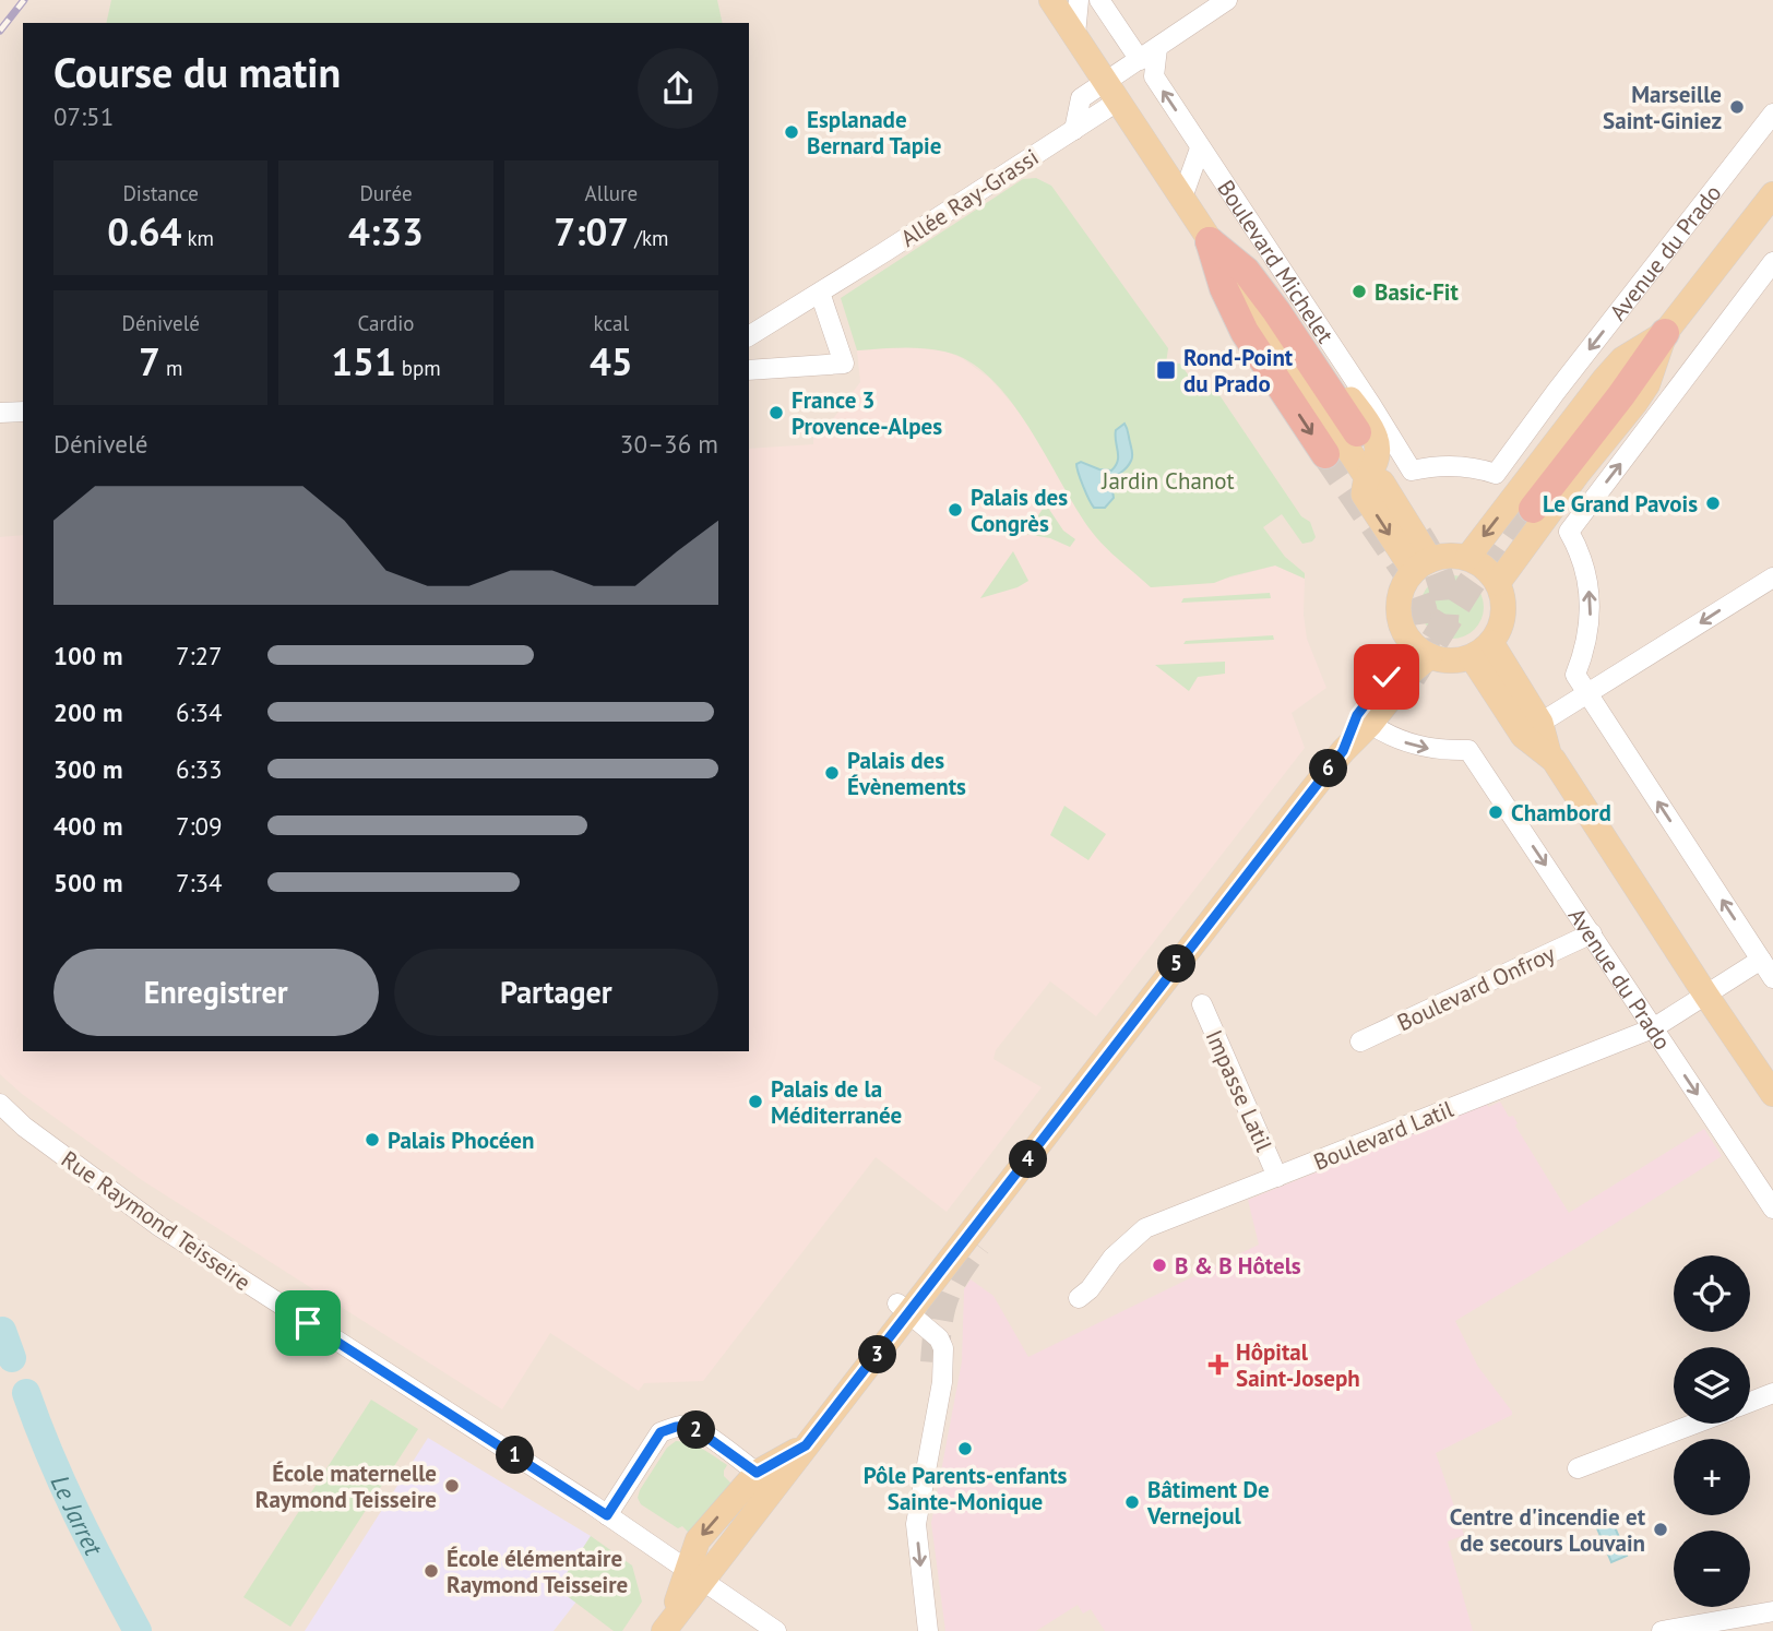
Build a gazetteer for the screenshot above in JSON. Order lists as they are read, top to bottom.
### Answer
{
  "streets": {
    "main road": ["Avenue du Prado", "Boulevard Michelet"],
    "street": [
      "Allée Ray-Grassi",
      "Boulevard Onfroy",
      "Impasse Latil",
      "Boulevard Latil",
      "Rue Raymond Teisseire"
    ]
  },
  "crossings": [
    ["Allée Ray-Grassi", "Boulevard Michelet"],
    ["Avenue du Prado", "Boulevard Michelet"],
    ["Avenue du Prado", "Boulevard Onfroy"],
    ["Avenue du Prado", "Boulevard Latil"],
    ["Impasse Latil", "Boulevard Latil"]
  ],
  "water": ["Le Jarret"],
  "parks": ["Jardin Chanot"],
  "places": {
    "other": [
      "Marseille Saint-Giniez",
      "Esplanade Bernard Tapie",
      "Basic-Fit",
      "France 3 Provence-Alpes",
      "Le Grand Pavois",
      "Palais des Congrès",
      "Palais des Évènements",
      "Chambord",
      "Palais de la Méditerranée",
      "Palais Phocéen",
      "B & B Hôtels",
      "Pôle Parents-enfants Sainte-Monique",
      "École maternelle Raymond Teisseire",
      "Bâtiment De Vernejoul",
      "Centre d'incendie et de secours Louvain",
      "École élémentaire Raymond Teisseire"
    ],
    "transit": ["Rond-Point du Prado"],
    "health": ["Hôpital Saint-Joseph"]
  },
  "page": {
    "heading": ["Course du matin", "07:51"],
    "stats": [
      ["Distance", "0.64 km"],
      ["Durée", "4:33"],
      ["Allure", "7:07 /km"],
      ["Dénivelé", "7 m"],
      ["Cardio", "151 bpm"],
      ["kcal", "45"]
    ],
    "chart": ["Dénivelé", "30–36 m"],
    "list": [
      {
        "name": "100 m",
        "note": "7:27"
      },
      {
        "name": "200 m",
        "note": "6:34"
      },
      {
        "name": "300 m",
        "note": "6:33"
      },
      {
        "name": "400 m",
        "note": "7:09"
      },
      {
        "name": "500 m",
        "note": "7:34"
      }
    ],
    "pins": [
      "6",
      "5",
      "4",
      "3",
      "2",
      "1"
    ],
    "buttons": ["Enregistrer", "Partager"],
    "map_buttons": ["+", "−"]
  }
}
